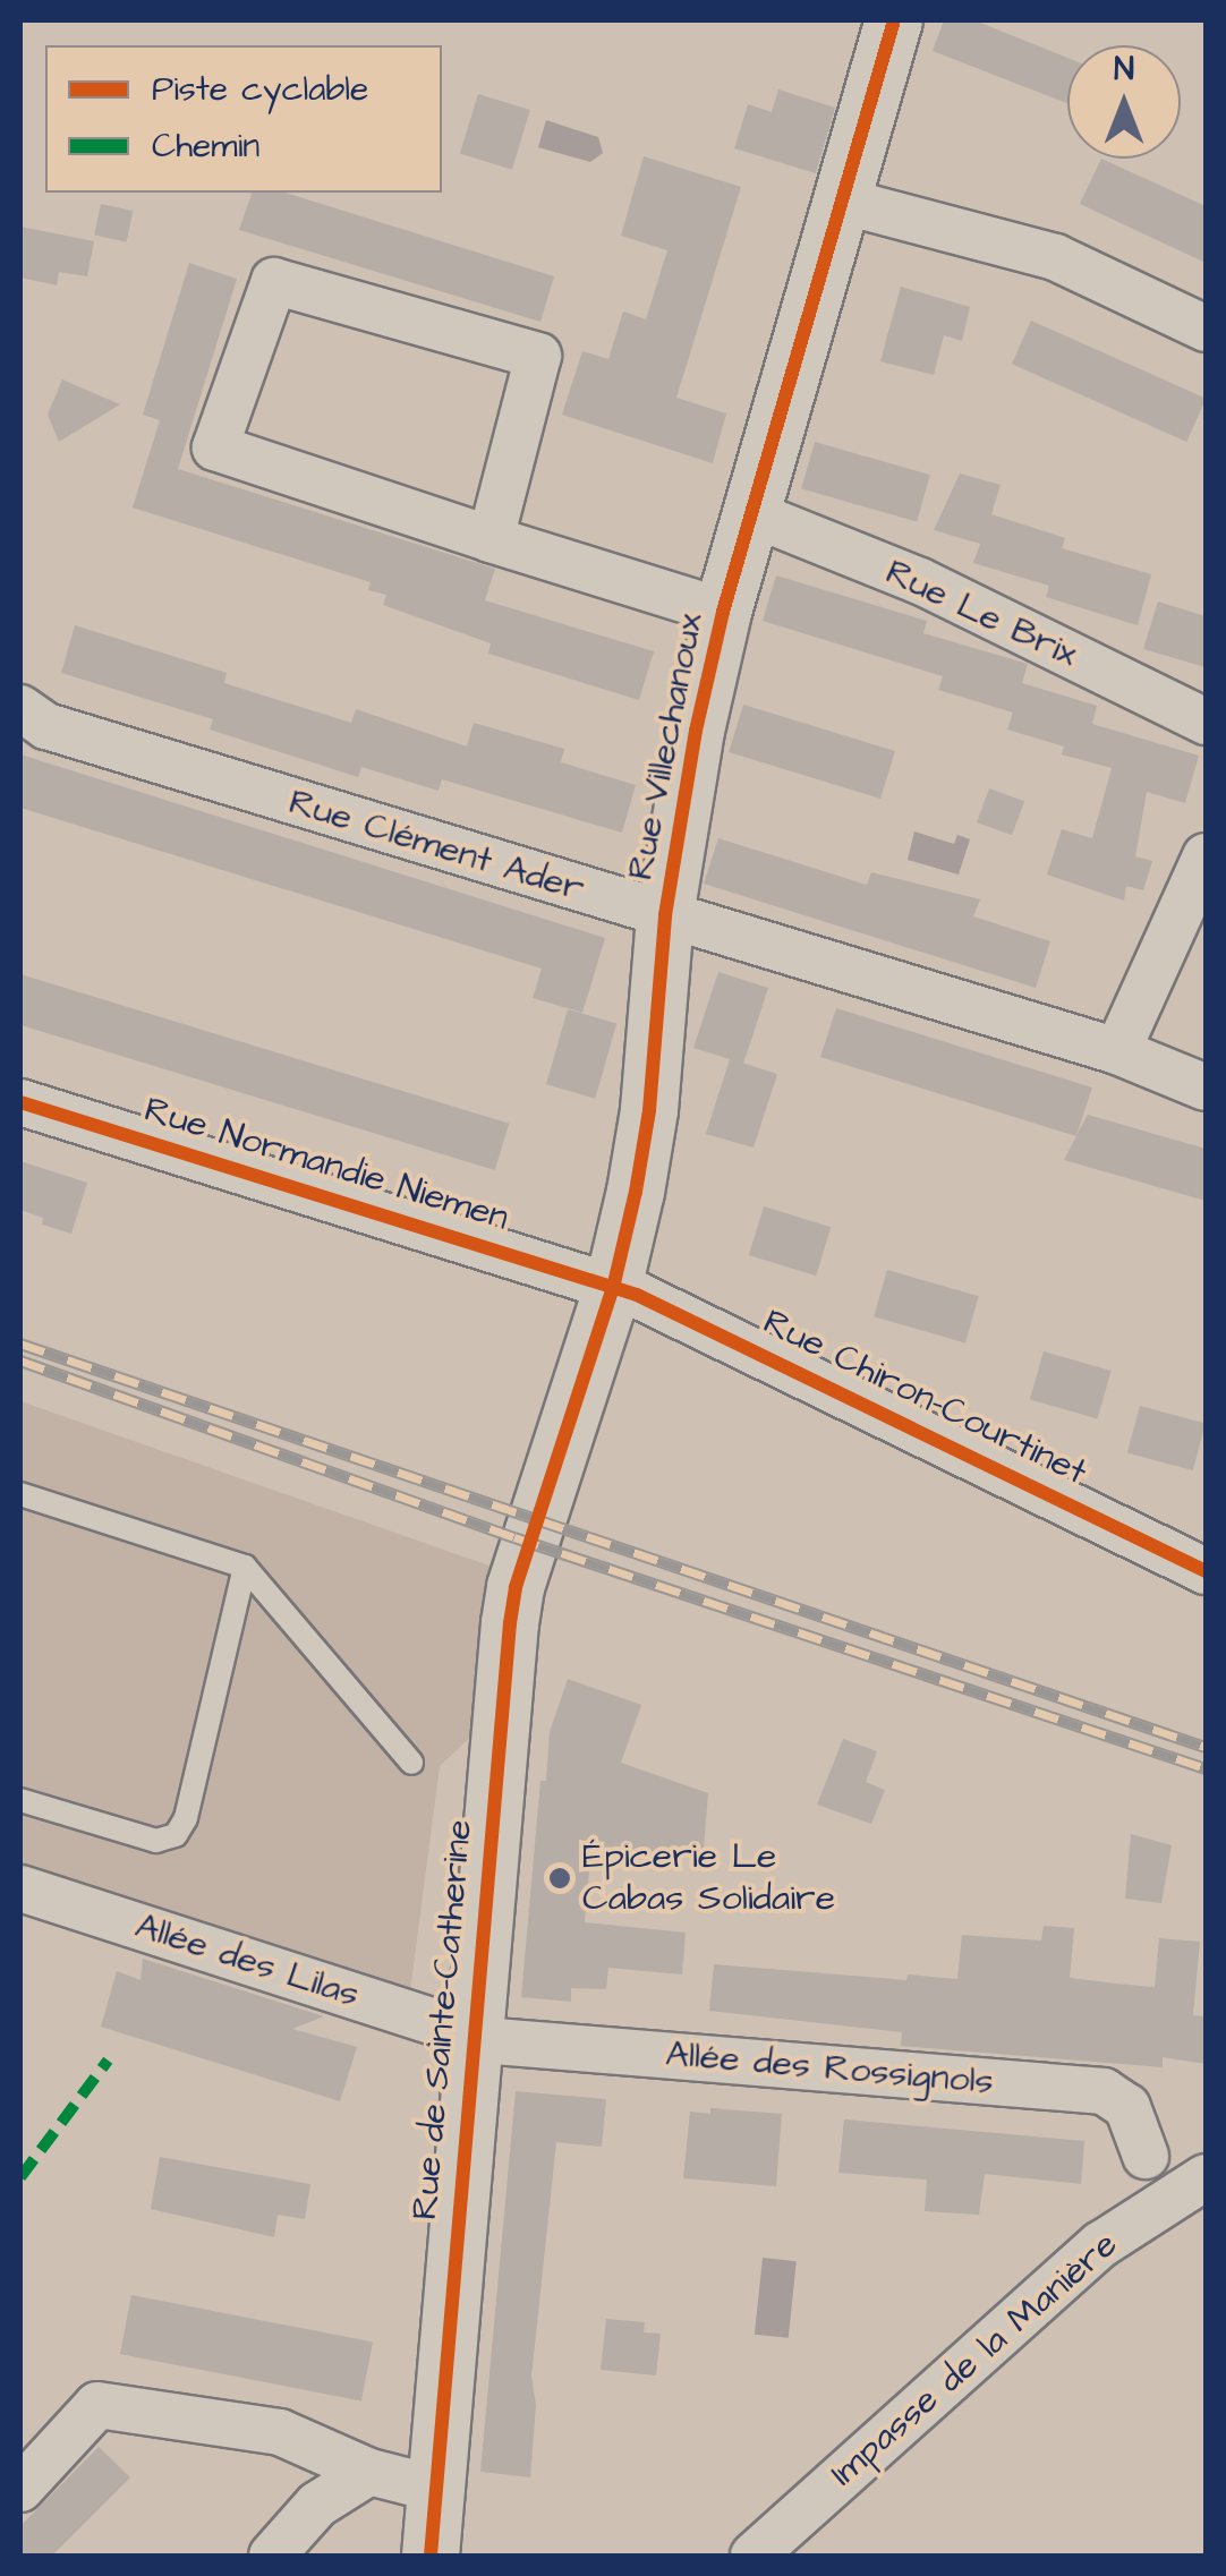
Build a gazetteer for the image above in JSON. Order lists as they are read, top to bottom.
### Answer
{
  "streets": {
    "street": [
      "Rue Le Brix",
      "Rue Villechanoux",
      "Rue Clément Ader",
      "Rue Normandie Niemen",
      "Rue Chiron-Courtinet",
      "Allée des Lilas",
      "Rue de Sainte-Catherine",
      "Allée des Rossignols",
      "Impasse de la Manière"
    ]
  },
  "crossings": [
    ["Rue Le Brix", "Rue Villechanoux"],
    ["Rue Villechanoux", "Rue Clément Ader"],
    ["Rue Villechanoux", "Rue Normandie Niemen"],
    ["Rue Villechanoux", "Rue Chiron-Courtinet"],
    ["Rue Villechanoux", "Rue de Sainte-Catherine"],
    ["Rue Normandie Niemen", "Rue Chiron-Courtinet"],
    ["Allée des Lilas", "Rue de Sainte-Catherine"],
    ["Allée des Lilas", "Allée des Rossignols"],
    ["Rue de Sainte-Catherine", "Allée des Rossignols"]
  ],
  "places": ["Épicerie Le Cabas Solidaire"],
  "legend": ["Piste cyclable", "Chemin"],
  "north": "top"
}
